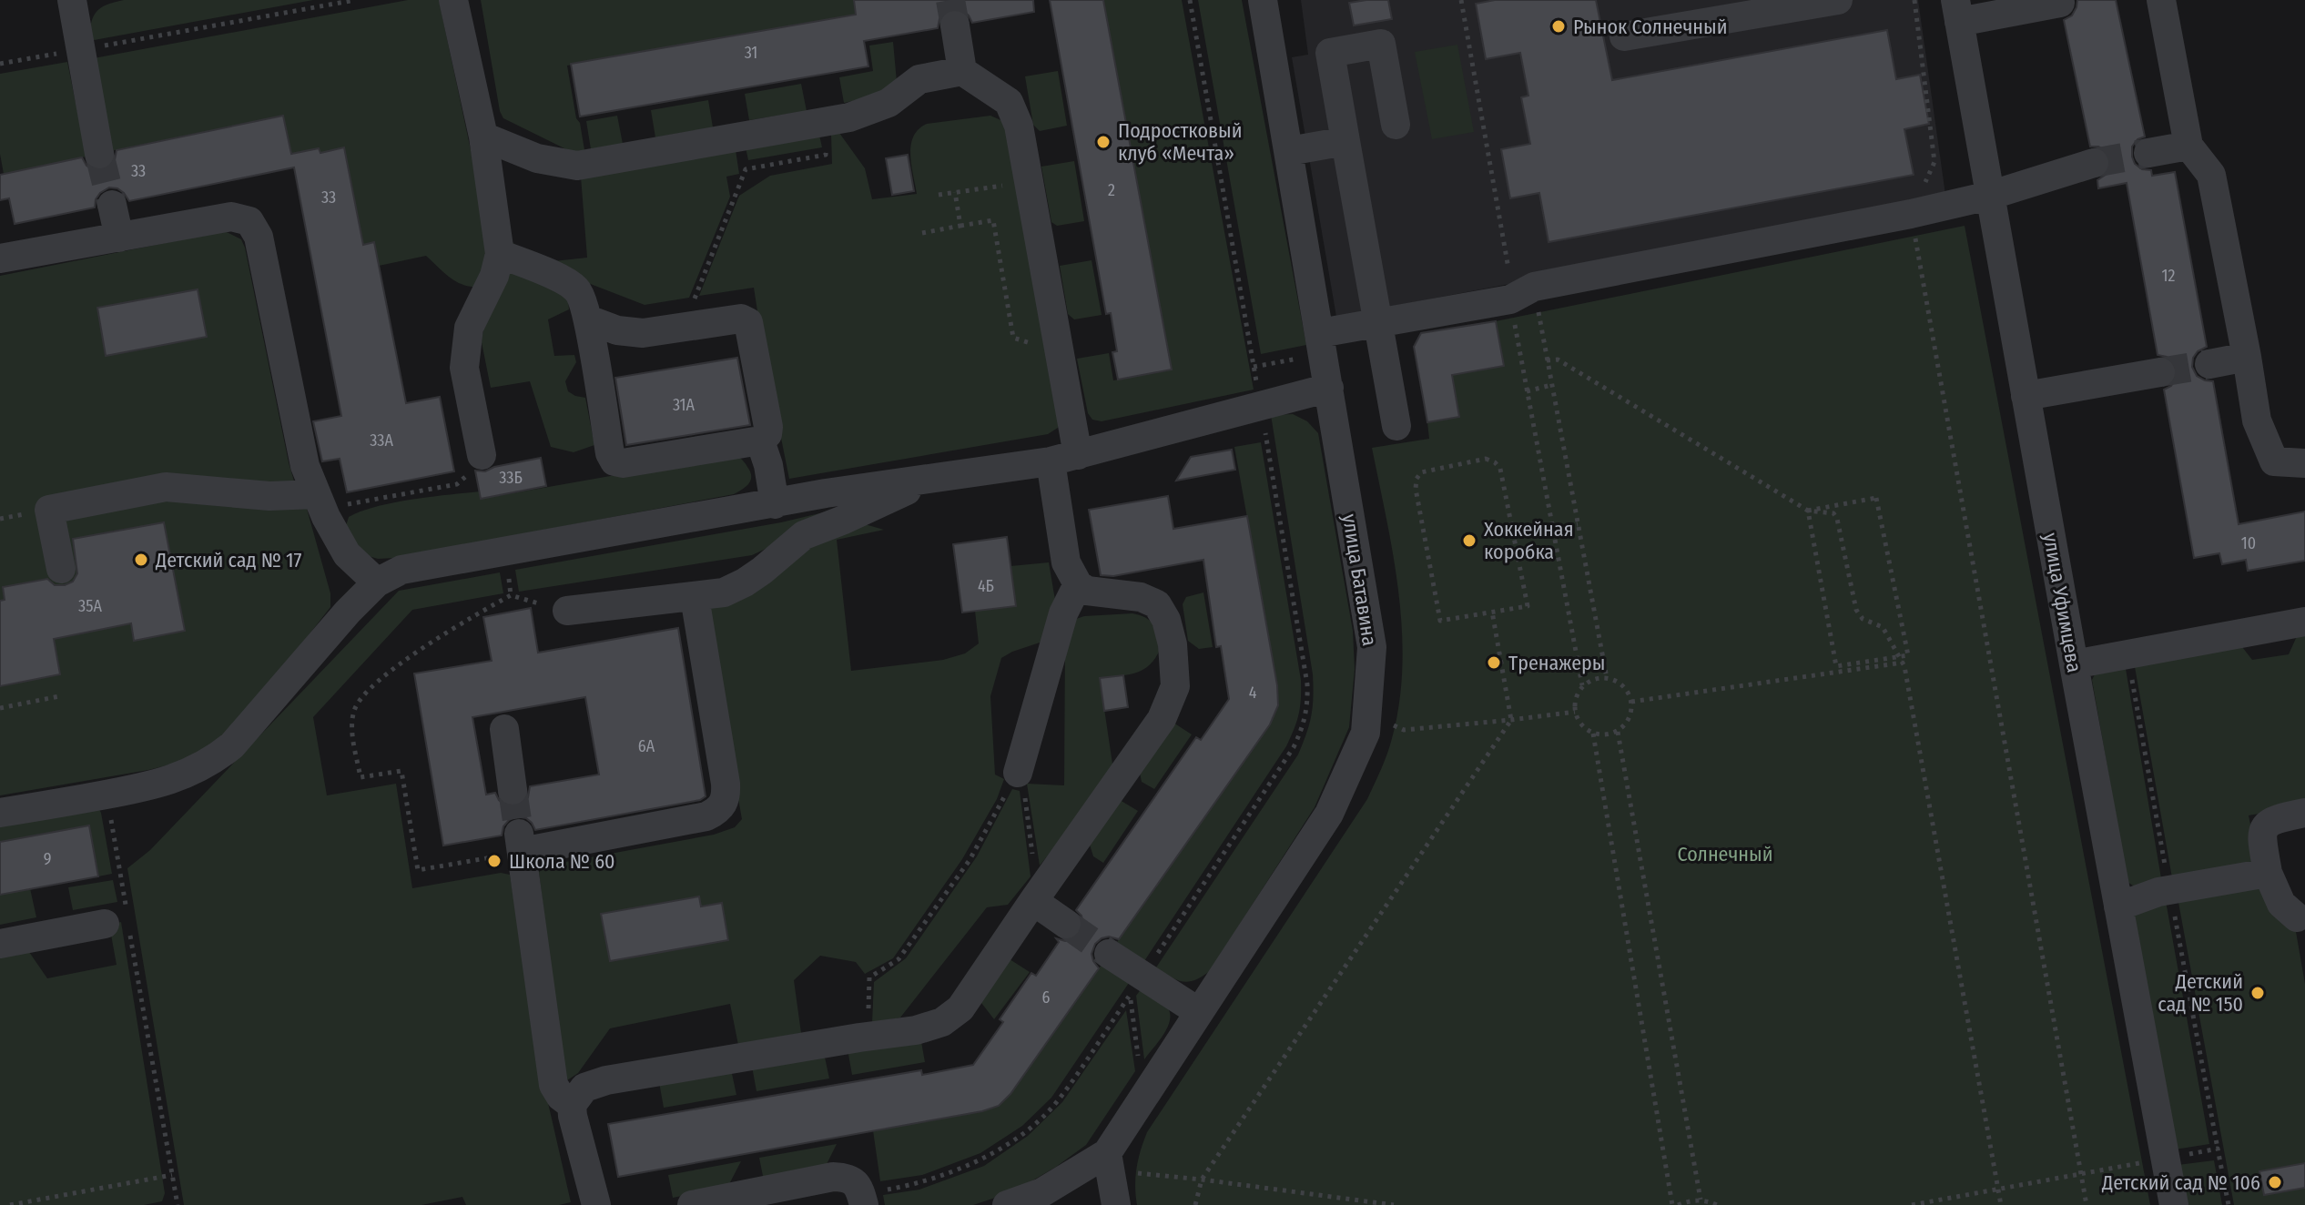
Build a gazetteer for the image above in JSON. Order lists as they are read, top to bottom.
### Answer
{
  "streets": {
    "street": ["улица Батавина", "улица Уфимцева"]
  },
  "parks": ["Солнечный"],
  "places": [
    "Рынок Солнечный",
    "Подростковый клуб «Мечта»",
    "Хоккейная коробка",
    "Детский сад № 17",
    "Тренажеры",
    "Школа № 60",
    "Детский сад № 150",
    "Детский сад № 106"
  ],
  "house_numbers": [
    "31",
    "33",
    "2",
    "33",
    "12",
    "31А",
    "33А",
    "33Б",
    "10",
    "4Б",
    "35А",
    "4",
    "6А",
    "9",
    "6"
  ]
}
